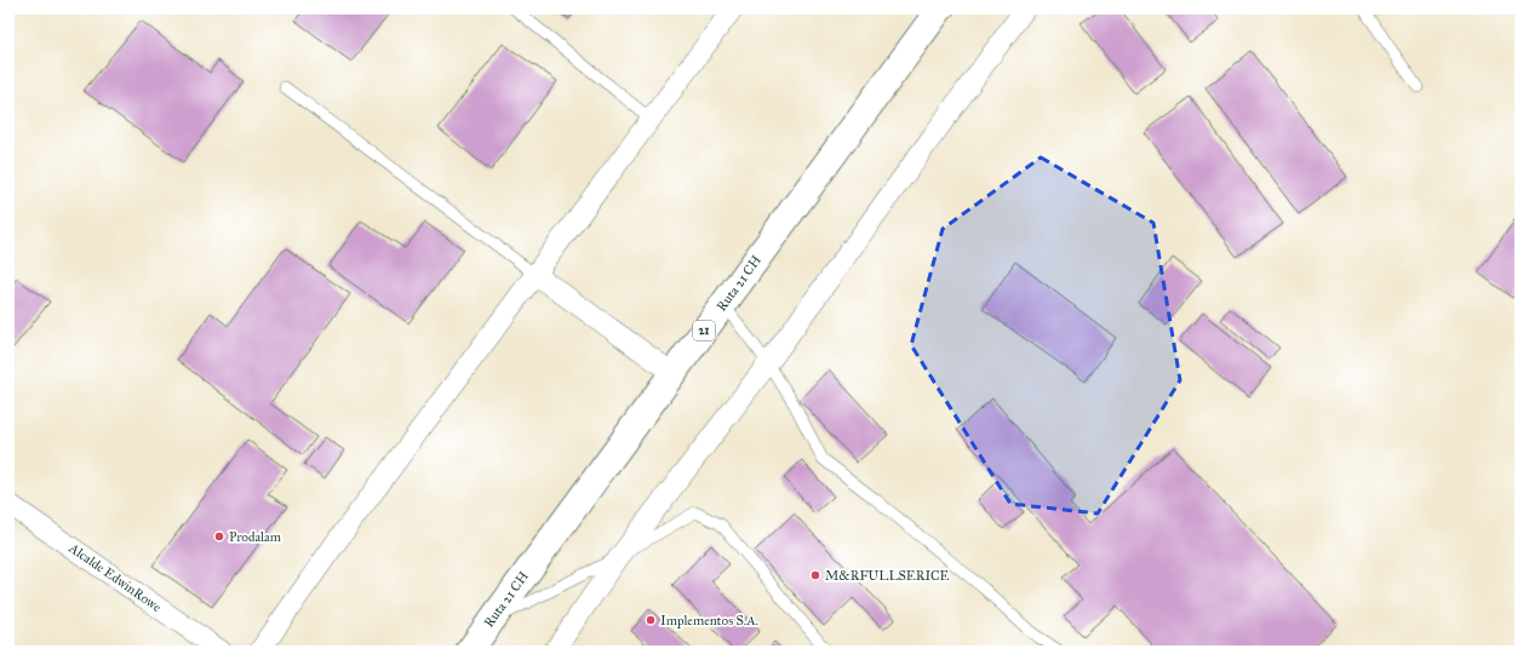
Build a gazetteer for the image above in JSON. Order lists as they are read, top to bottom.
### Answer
{
  "streets": {
    "highway": ["Ruta 21 CH", "21"],
    "street": ["Alcalde EdwinRowe"]
  },
  "places": ["Prodalam", "M&RFULLSERICE", "Implementos S.A."]
}
